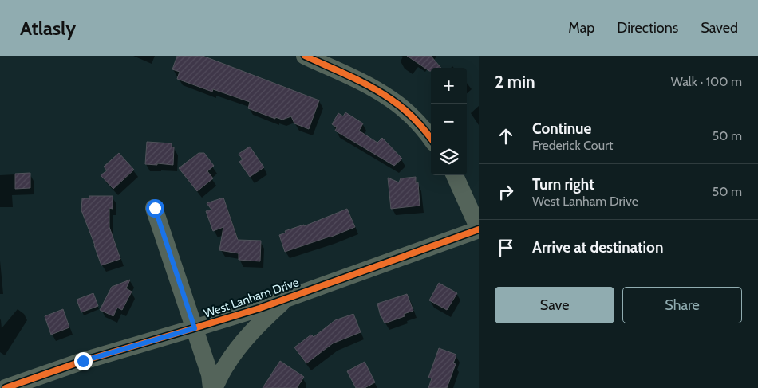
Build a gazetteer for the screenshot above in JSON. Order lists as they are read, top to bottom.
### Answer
{
  "streets": {
    "street": ["West Lanham Drive"]
  },
  "page": {
    "header": "Atlasly",
    "nav": ["Map", "Directions", "Saved"],
    "heading": ["2 min", "Walk · 100 m"],
    "map_buttons": ["+", "−"],
    "list": [
      ["Continue", "Frederick Court", "50 m"],
      ["Turn right", "West Lanham Drive", "50 m"],
      "Arrive at destination"
    ],
    "buttons": ["Save", "Share"]
  }
}
